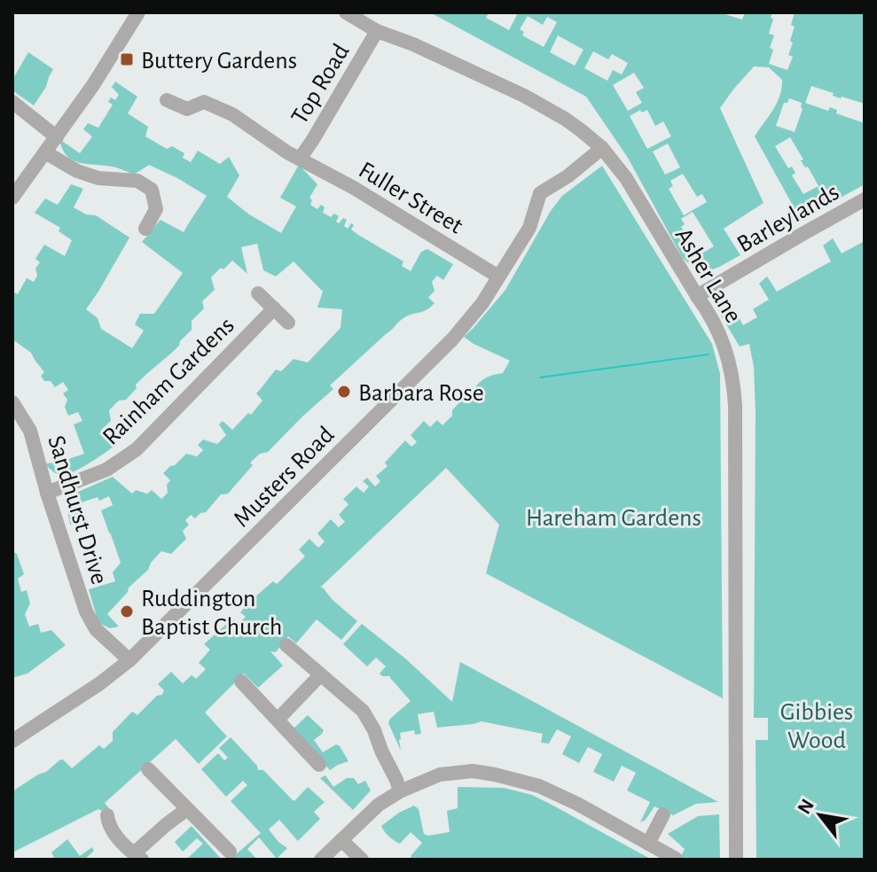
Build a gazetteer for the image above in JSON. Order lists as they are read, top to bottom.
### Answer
{
  "streets": {
    "street": [
      "Top Road",
      "Fuller Street",
      "Barleylands",
      "Asher Lane",
      "Rainham Gardens",
      "Musters Road",
      "Sandhurst Drive"
    ]
  },
  "crossings": [
    ["Top Road", "Fuller Street"],
    ["Top Road", "Asher Lane"],
    ["Fuller Street", "Musters Road"],
    ["Barleylands", "Asher Lane"],
    ["Asher Lane", "Musters Road"],
    ["Rainham Gardens", "Sandhurst Drive"],
    ["Musters Road", "Sandhurst Drive"]
  ],
  "parks": ["Hareham Gardens", "Gibbies Wood"],
  "places": {
    "transit": ["Buttery Gardens"],
    "other": ["Barbara Rose", "Ruddington Baptist Church"]
  },
  "north": "top left"
}
